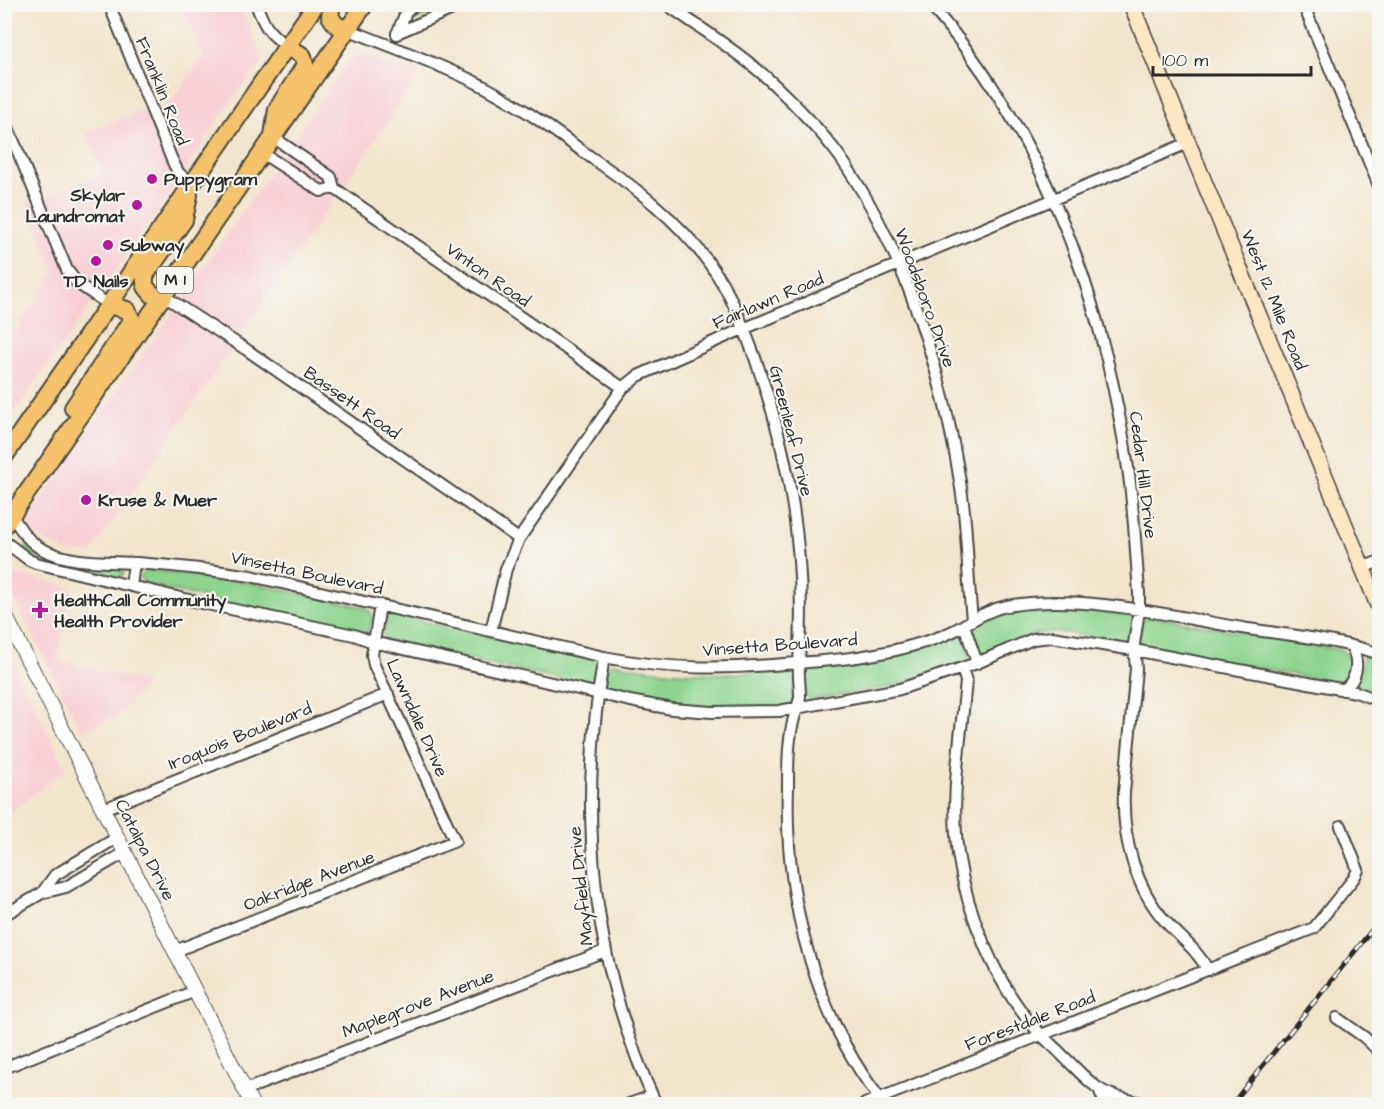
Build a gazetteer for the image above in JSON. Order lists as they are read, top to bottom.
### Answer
{
  "streets": {
    "main road": ["M 1", "West 12 Mile Road"],
    "street": [
      "Franklin Road",
      "Vinton Road",
      "Woodsboro Drive",
      "Fairlawn Road",
      "Bassett Road",
      "Greenleaf Drive",
      "Cedar Hill Drive",
      "Vinsetta Boulevard",
      "Lawndale Drive",
      "Iroquois Boulevard",
      "Catalpa Drive",
      "Oakridge Avenue",
      "Mayfield Drive",
      "Maplegrove Avenue",
      "Forestdale Road"
    ]
  },
  "crossings": [
    ["Franklin Road", "M 1"],
    ["Vinton Road", "M 1"],
    ["Vinton Road", "Fairlawn Road"],
    ["M 1", "Bassett Road"],
    ["M 1", "Greenleaf Drive"],
    ["M 1", "Vinsetta Boulevard"],
    ["Woodsboro Drive", "Fairlawn Road"],
    ["Woodsboro Drive", "Vinsetta Boulevard"],
    ["West 12 Mile Road", "Fairlawn Road"],
    ["Fairlawn Road", "Bassett Road"],
    ["Fairlawn Road", "Greenleaf Drive"],
    ["Fairlawn Road", "Cedar Hill Drive"],
    ["Fairlawn Road", "Vinsetta Boulevard"],
    ["Greenleaf Drive", "Vinsetta Boulevard"],
    ["Greenleaf Drive", "Forestdale Road"],
    ["Cedar Hill Drive", "Vinsetta Boulevard"],
    ["Cedar Hill Drive", "Forestdale Road"],
    ["Vinsetta Boulevard", "Lawndale Drive"],
    ["Vinsetta Boulevard", "Mayfield Drive"],
    ["Lawndale Drive", "Iroquois Boulevard"],
    ["Lawndale Drive", "Oakridge Avenue"],
    ["Iroquois Boulevard", "Catalpa Drive"],
    ["Catalpa Drive", "Oakridge Avenue"],
    ["Catalpa Drive", "Maplegrove Avenue"],
    ["Mayfield Drive", "Maplegrove Avenue"]
  ],
  "places": {
    "other": [
      "Puppygram",
      "Skylar Laundromat",
      "Subway",
      "TD Nails",
      "Kruse & Muer"
    ],
    "health": ["HealthCall Community Health Provider"]
  },
  "scale_bar": "100 m"
}
